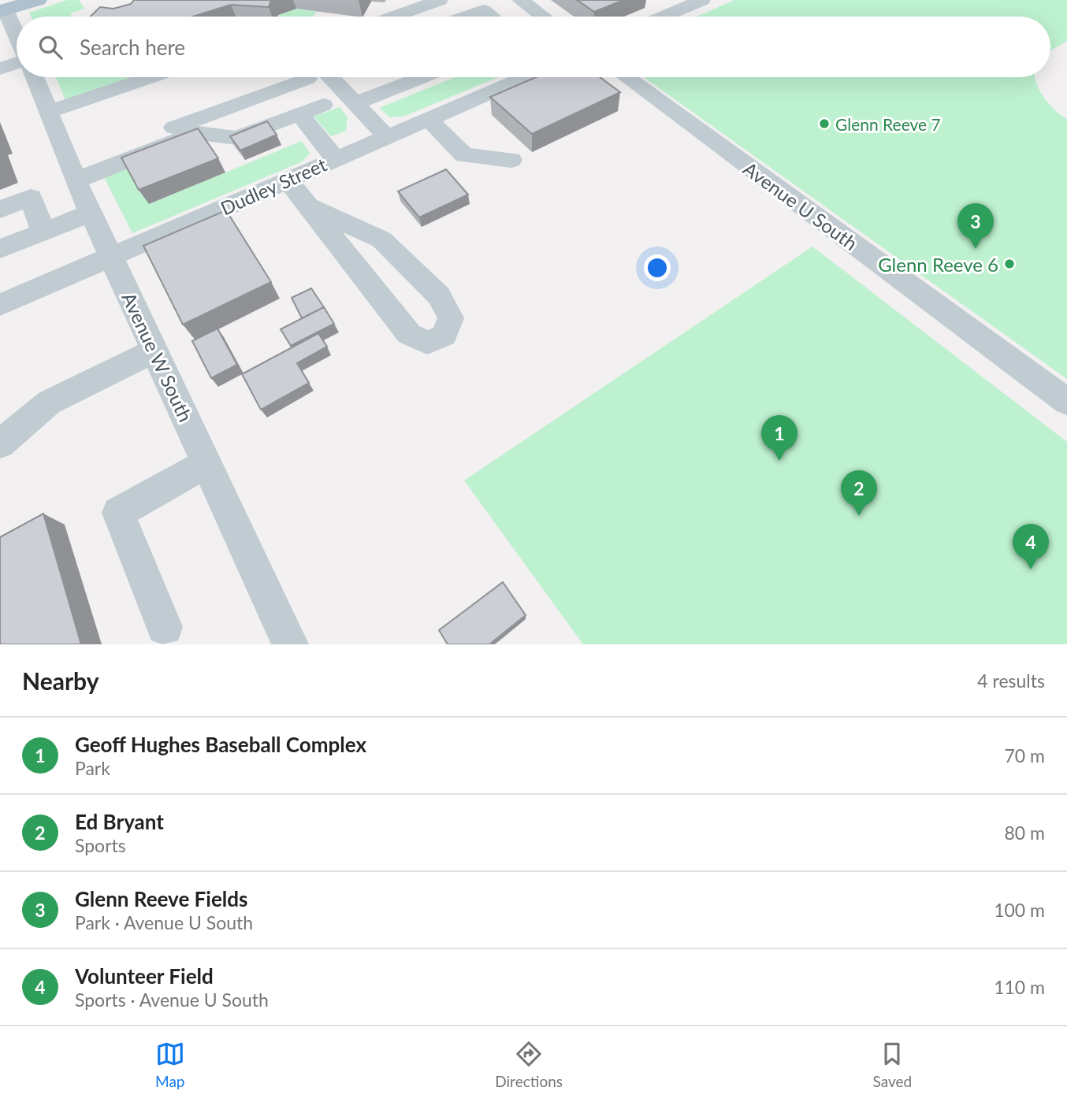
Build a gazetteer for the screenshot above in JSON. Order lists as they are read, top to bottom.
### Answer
{
  "streets": {
    "street": ["Dudley Street", "Avenue U South", "Avenue W South"]
  },
  "crossings": [
    ["Dudley Street", "Avenue W South"]
  ],
  "places": ["Glenn Reeve 7", "Glenn Reeve 6"],
  "page": {
    "search": "Search here",
    "pins": [
      "3",
      "1",
      "2",
      "4"
    ],
    "heading": ["Nearby", "4 results"],
    "list": [
      {
        "mark": "1",
        "name": "Geoff Hughes Baseball Complex",
        "note": "Park",
        "value": "70 m"
      },
      {
        "mark": "2",
        "name": "Ed Bryant",
        "note": "Sports",
        "value": "80 m"
      },
      {
        "mark": "3",
        "name": "Glenn Reeve Fields",
        "note": "Park · Avenue U South",
        "value": "100 m"
      },
      {
        "mark": "4",
        "name": "Volunteer Field",
        "note": "Sports · Avenue U South",
        "value": "110 m"
      }
    ],
    "nav": ["Map", "Directions", "Saved"]
  }
}
